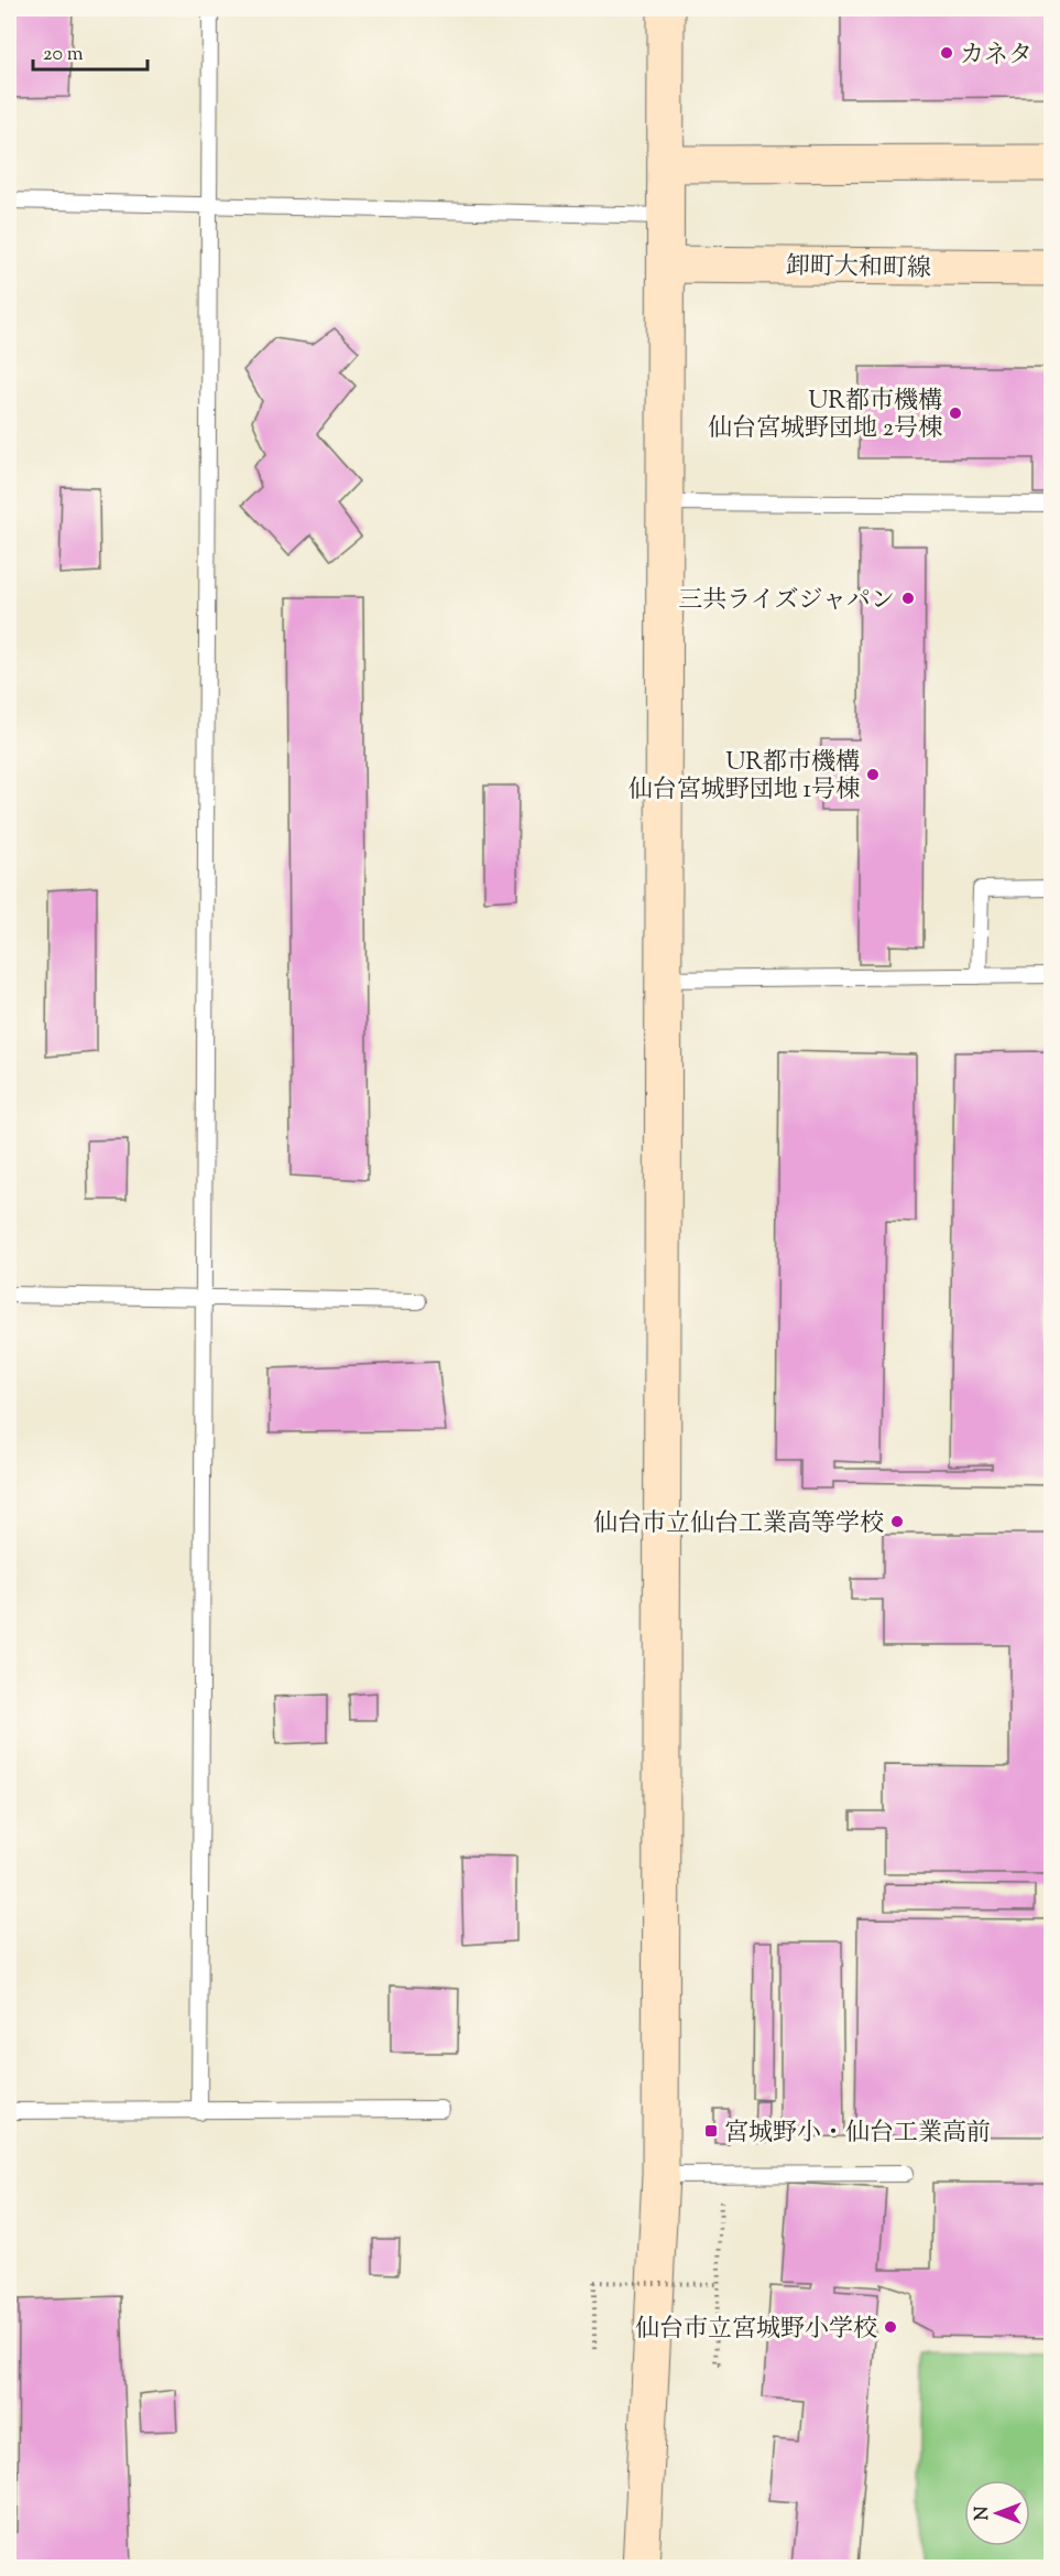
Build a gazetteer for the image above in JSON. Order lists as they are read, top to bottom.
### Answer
{
  "streets": {
    "street": ["卸町大和町線"]
  },
  "places": {
    "other": [
      "カネタ",
      "UR都市機構 仙台宮城野団地 2号棟",
      "三共ライズジャパン",
      "UR都市機構 仙台宮城野団地 1号棟",
      "仙台市立仙台工業高等学校",
      "仙台市立宮城野小学校"
    ],
    "transit": ["宮城野小・仙台工業高前"]
  },
  "scale_bar": "20 m",
  "north": "left"
}
